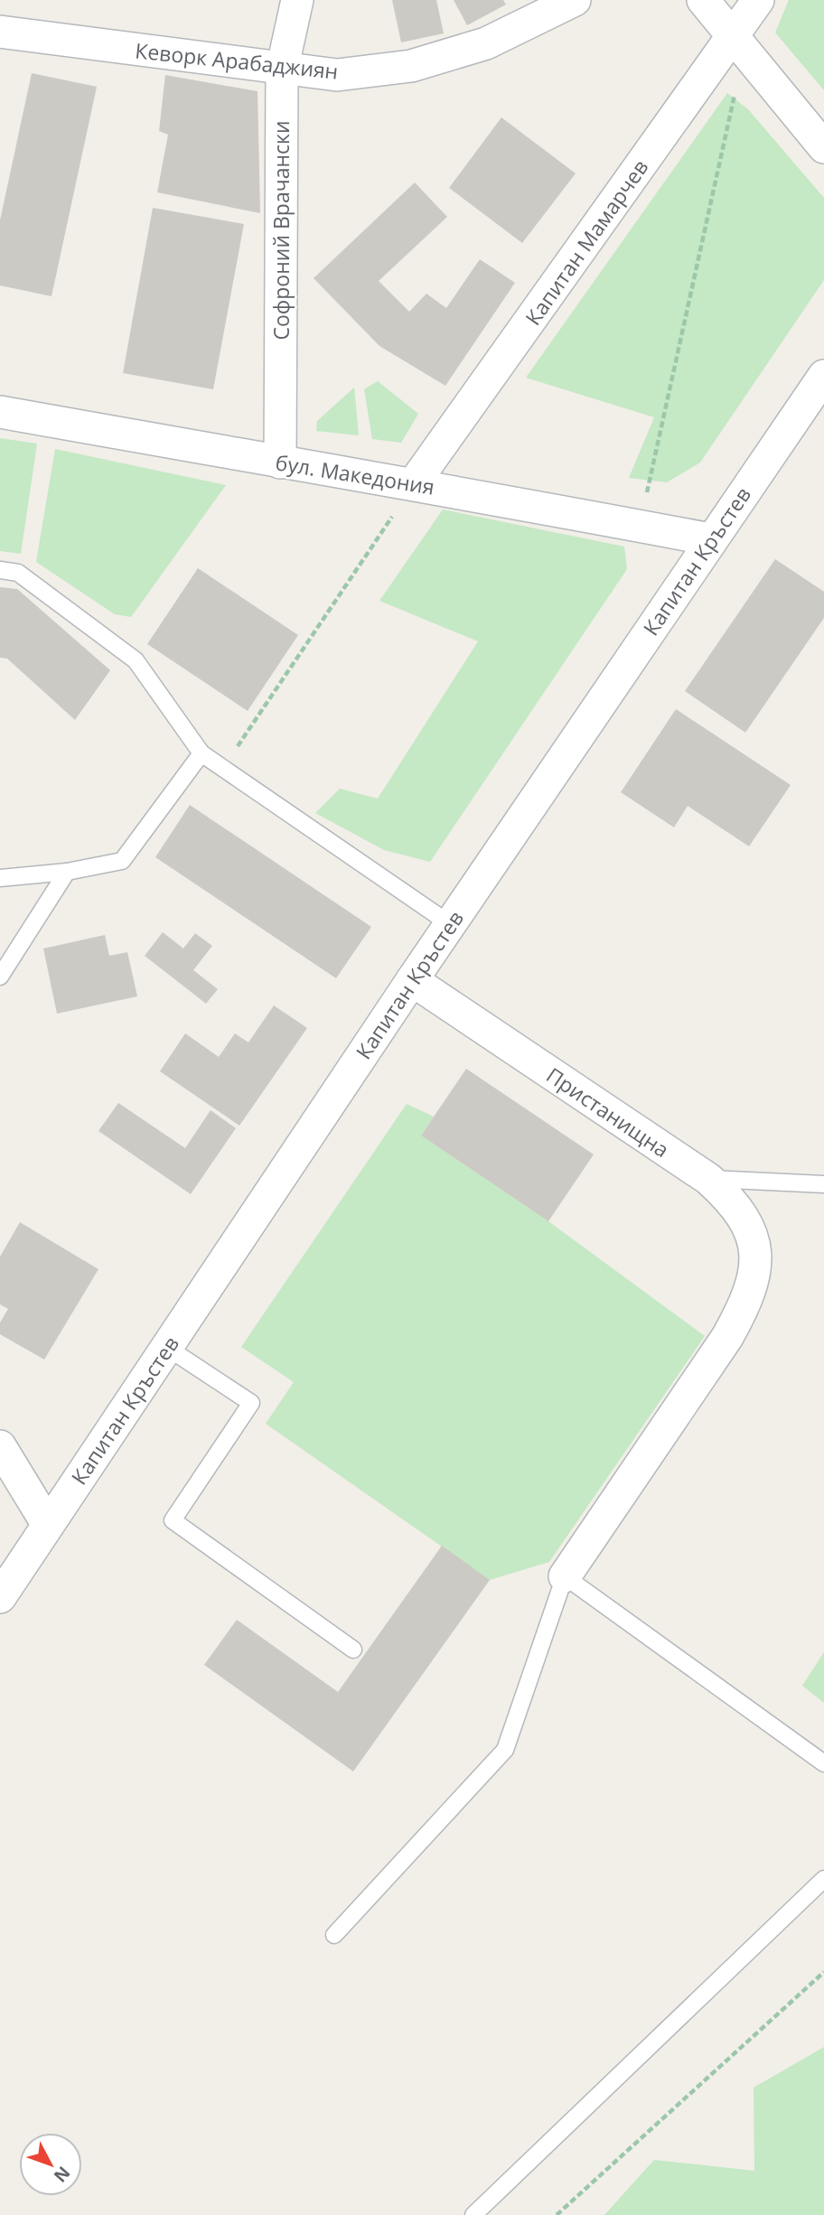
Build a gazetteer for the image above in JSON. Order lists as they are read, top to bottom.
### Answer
{
  "streets": {
    "street": [
      "Кеворк Арабаджиян",
      "Софроний Врачански",
      "Капитан Мамарчев",
      "бул. Македония",
      "Капитан Кръстев",
      "Пристанищна"
    ]
  },
  "crossings": [
    ["Кеворк Арабаджиян", "Софроний Врачански"],
    ["Софроний Врачански", "бул. Македония"],
    ["Капитан Мамарчев", "бул. Македония"],
    ["бул. Македония", "Капитан Кръстев"],
    ["Капитан Кръстев", "Пристанищна"]
  ],
  "north": "bottom right"
}
